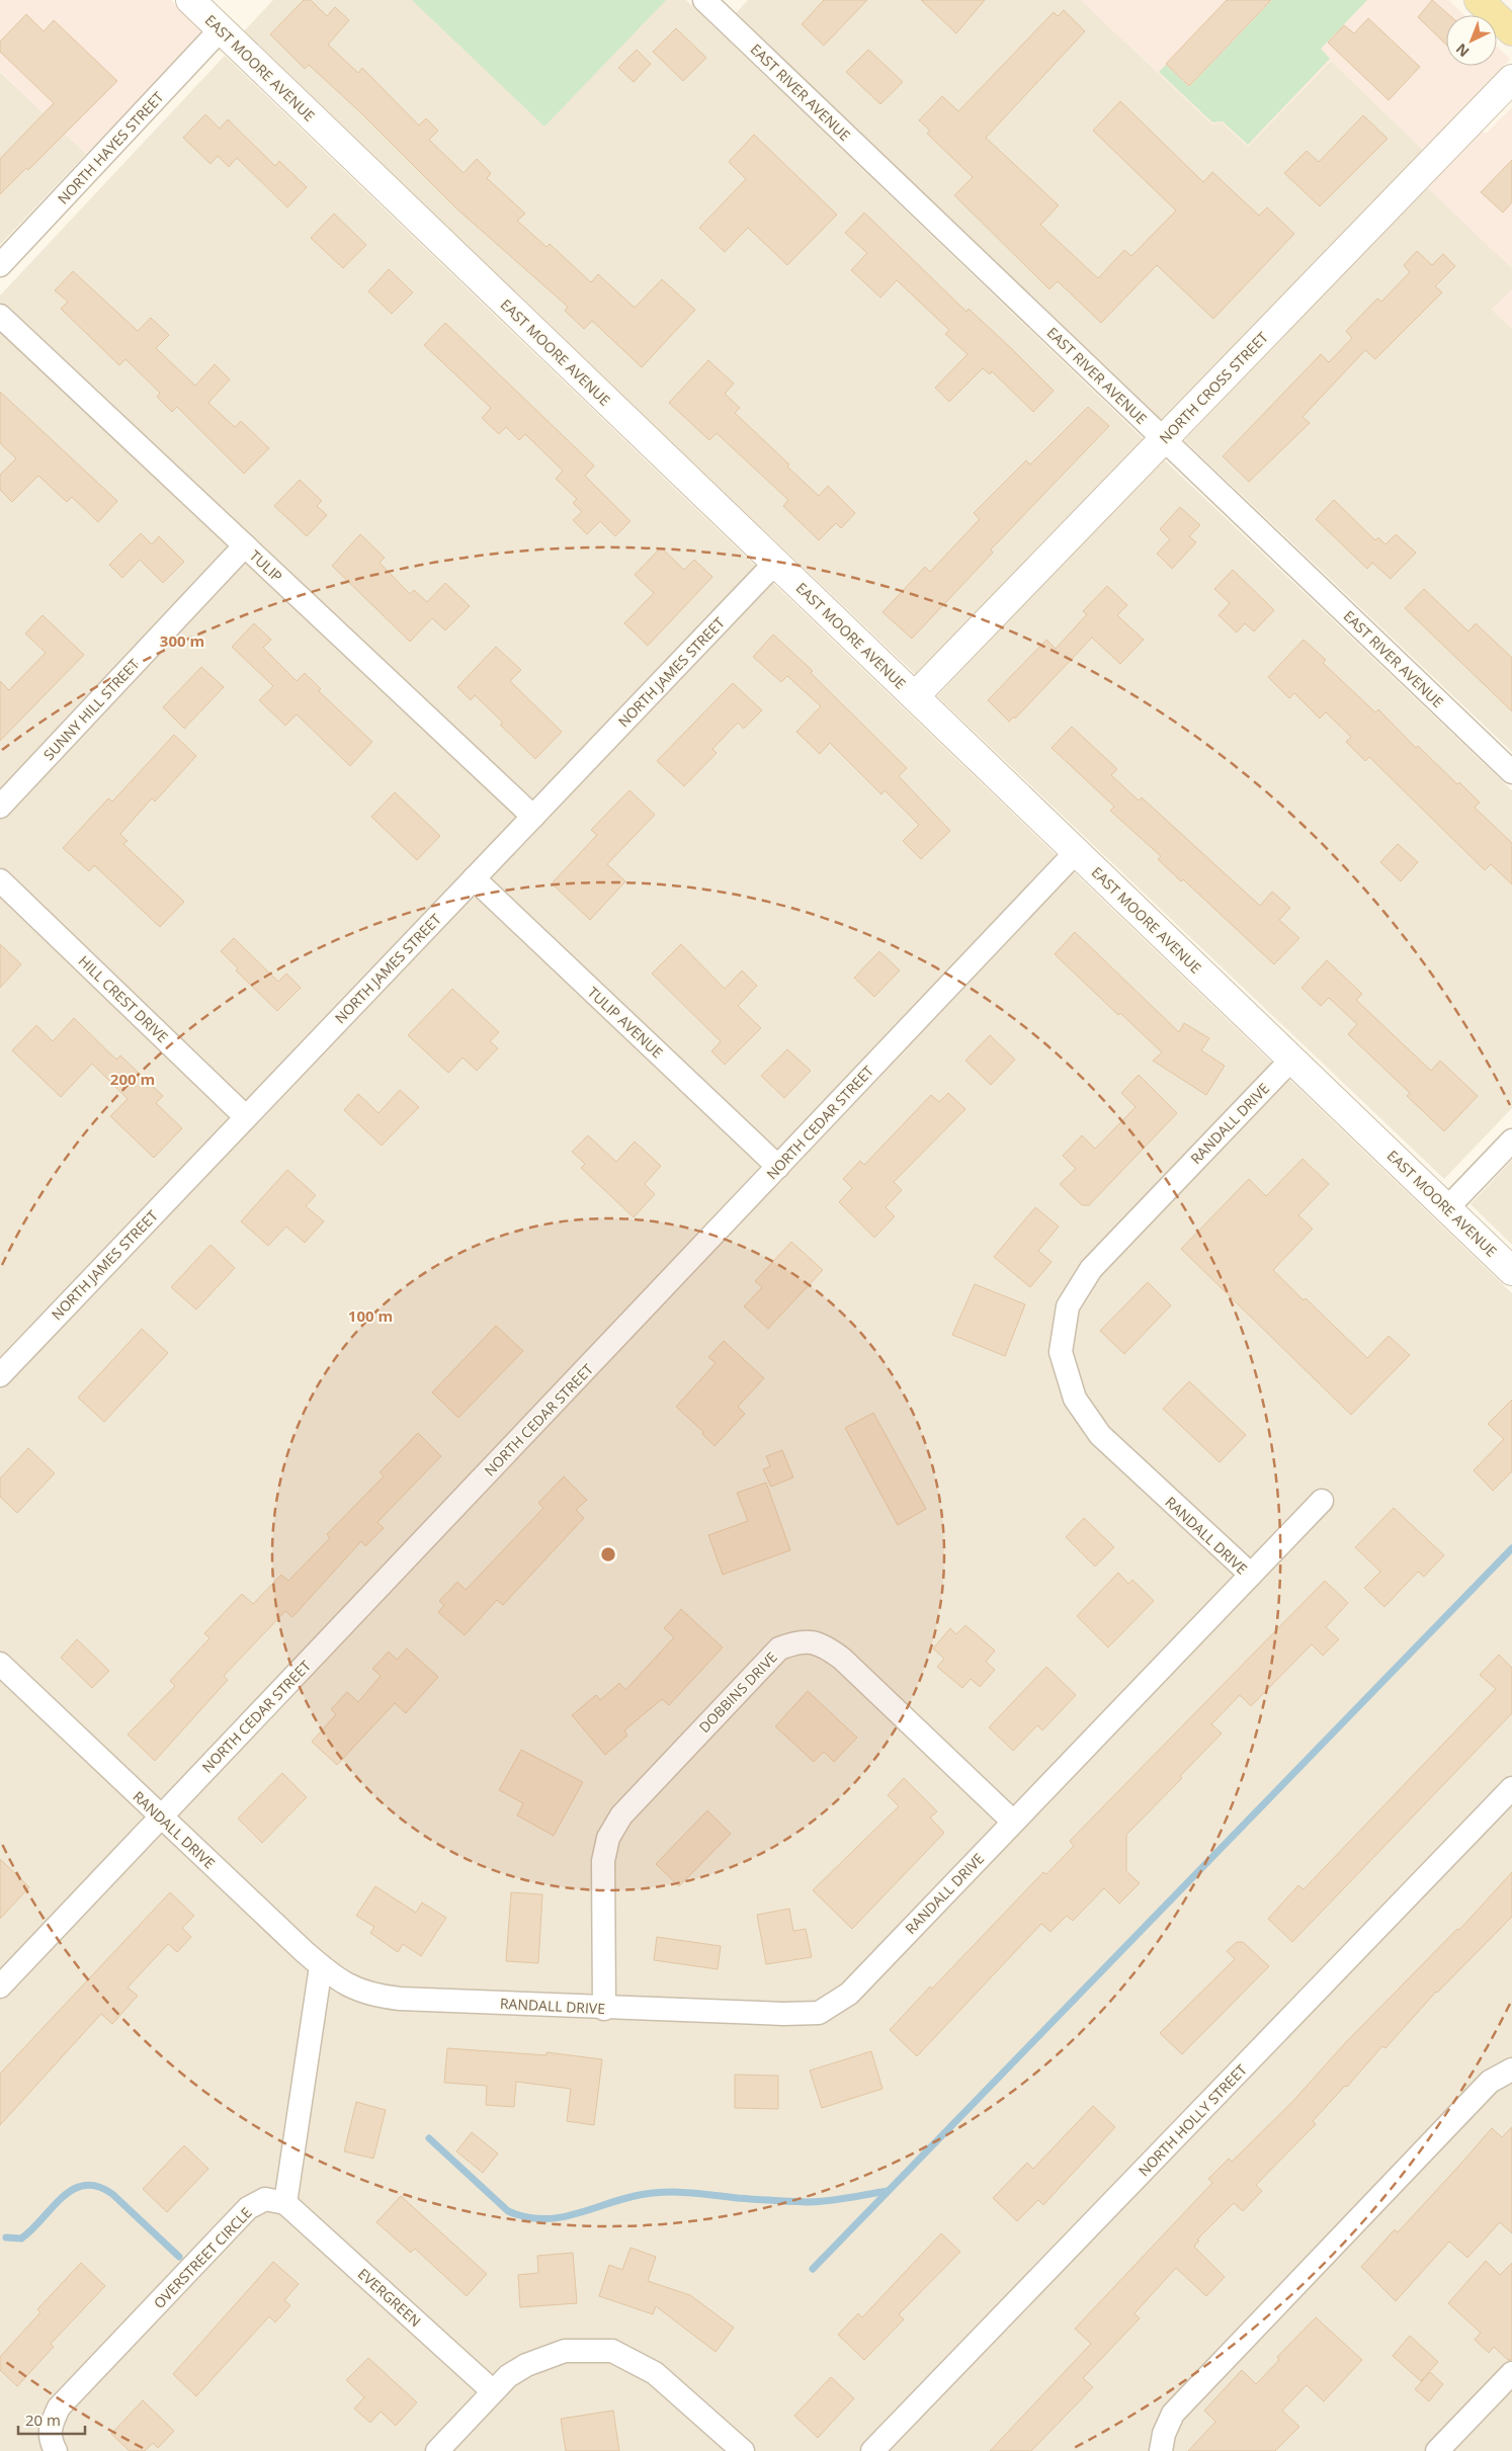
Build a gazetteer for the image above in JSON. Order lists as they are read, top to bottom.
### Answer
{
  "streets": {
    "street": [
      "EAST MOORE AVENUE",
      "EAST RIVER AVENUE",
      "NORTH HAYES STREET",
      "NORTH CROSS STREET",
      "TULIP",
      "NORTH JAMES STREET",
      "SUNNY HILL STREET",
      "HILL CREST DRIVE",
      "TULIP AVENUE",
      "NORTH CEDAR STREET",
      "RANDALL DRIVE",
      "DOBBINS DRIVE",
      "NORTH HOLLY STREET",
      "OVERSTREET CIRCLE",
      "EVERGREEN"
    ]
  },
  "crossings": [
    ["EAST MOORE AVENUE", "NORTH HAYES STREET"],
    ["EAST MOORE AVENUE", "NORTH CROSS STREET"],
    ["EAST MOORE AVENUE", "NORTH JAMES STREET"],
    ["EAST MOORE AVENUE", "NORTH CEDAR STREET"],
    ["EAST MOORE AVENUE", "RANDALL DRIVE"],
    ["EAST RIVER AVENUE", "NORTH CROSS STREET"],
    ["TULIP", "NORTH JAMES STREET"],
    ["TULIP", "SUNNY HILL STREET"],
    ["NORTH JAMES STREET", "HILL CREST DRIVE"],
    ["NORTH JAMES STREET", "TULIP AVENUE"],
    ["TULIP AVENUE", "NORTH CEDAR STREET"],
    ["NORTH CEDAR STREET", "RANDALL DRIVE"],
    ["RANDALL DRIVE", "DOBBINS DRIVE"],
    ["OVERSTREET CIRCLE", "EVERGREEN"]
  ],
  "scale_bar": "20 m",
  "north": "bottom left",
  "rings": ["300 m", "200 m", "100 m"]
}
